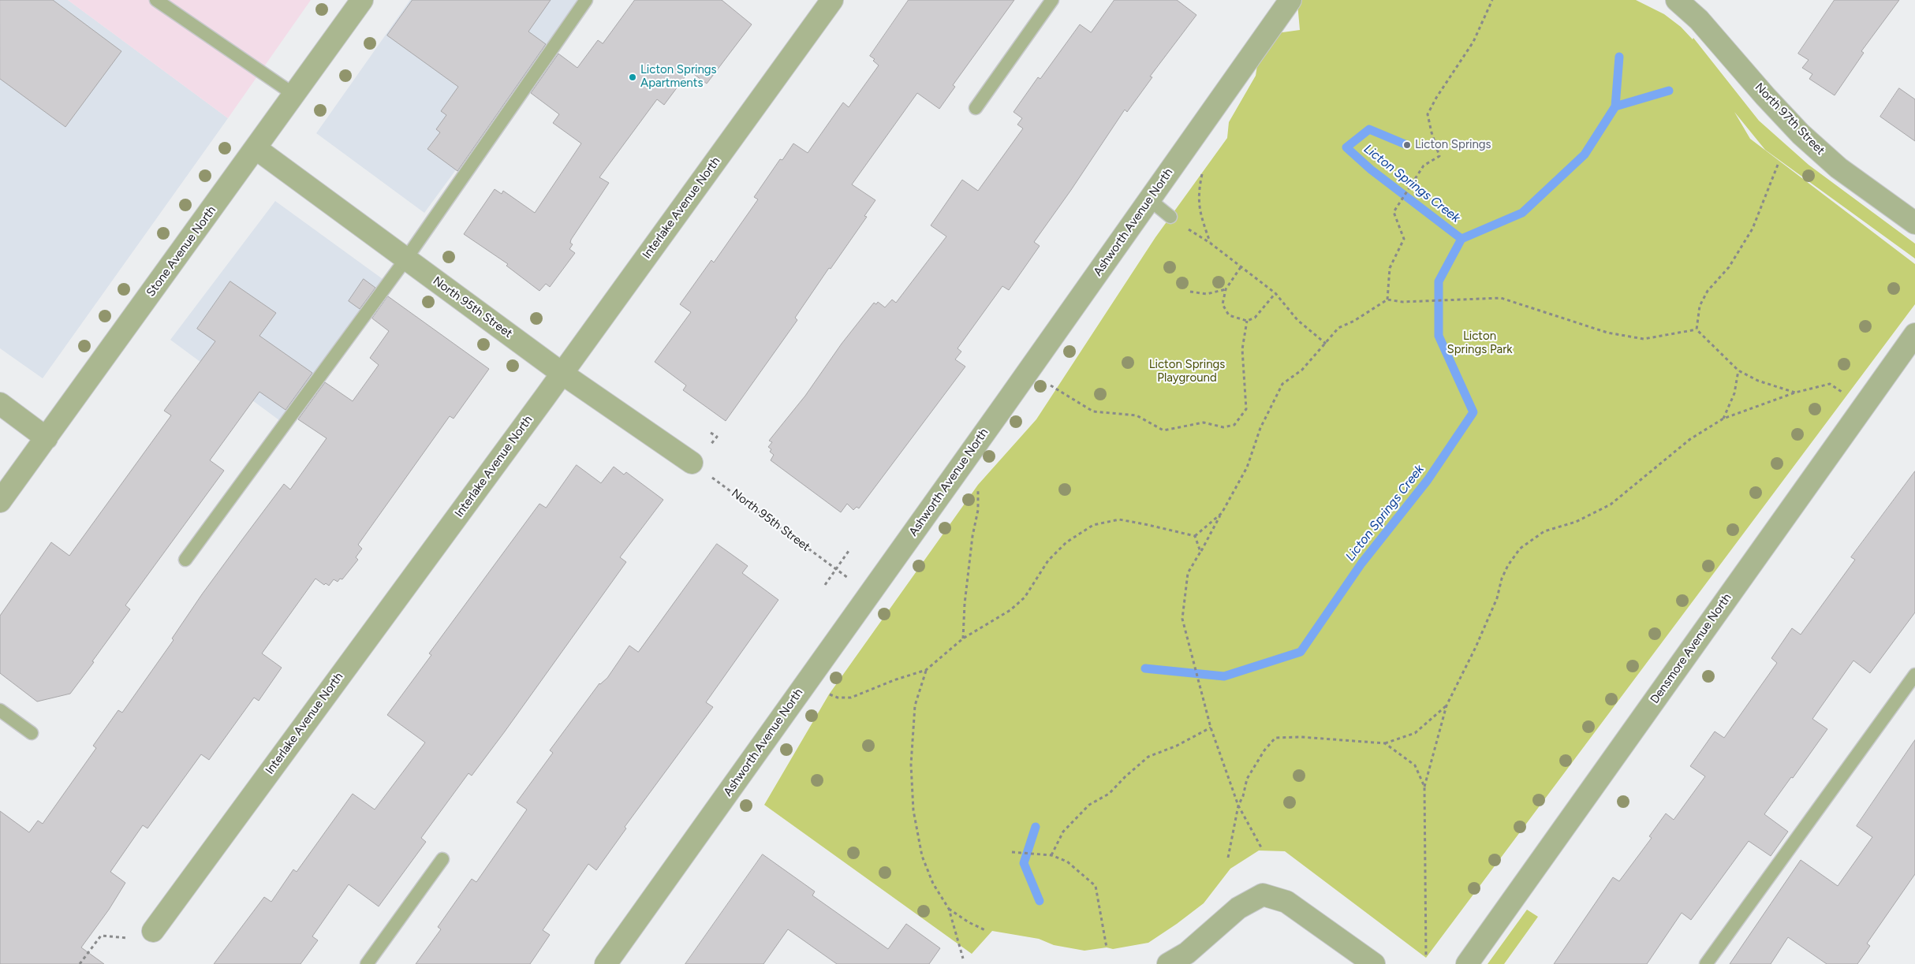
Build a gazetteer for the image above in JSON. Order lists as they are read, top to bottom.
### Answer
{
  "streets": {
    "street": [
      "North 97th Street",
      "Interlake Avenue North",
      "Ashworth Avenue North",
      "Stone Avenue North",
      "North 95th Street",
      "Densmore Avenue North"
    ]
  },
  "crossings": [
    ["Interlake Avenue North", "North 95th Street"],
    ["Stone Avenue North", "North 95th Street"]
  ],
  "water": ["Licton Springs Creek"],
  "parks": ["Licton Springs Park", "Licton Springs Playground"],
  "places": ["Licton Springs Apartments", "Licton Springs"]
}
